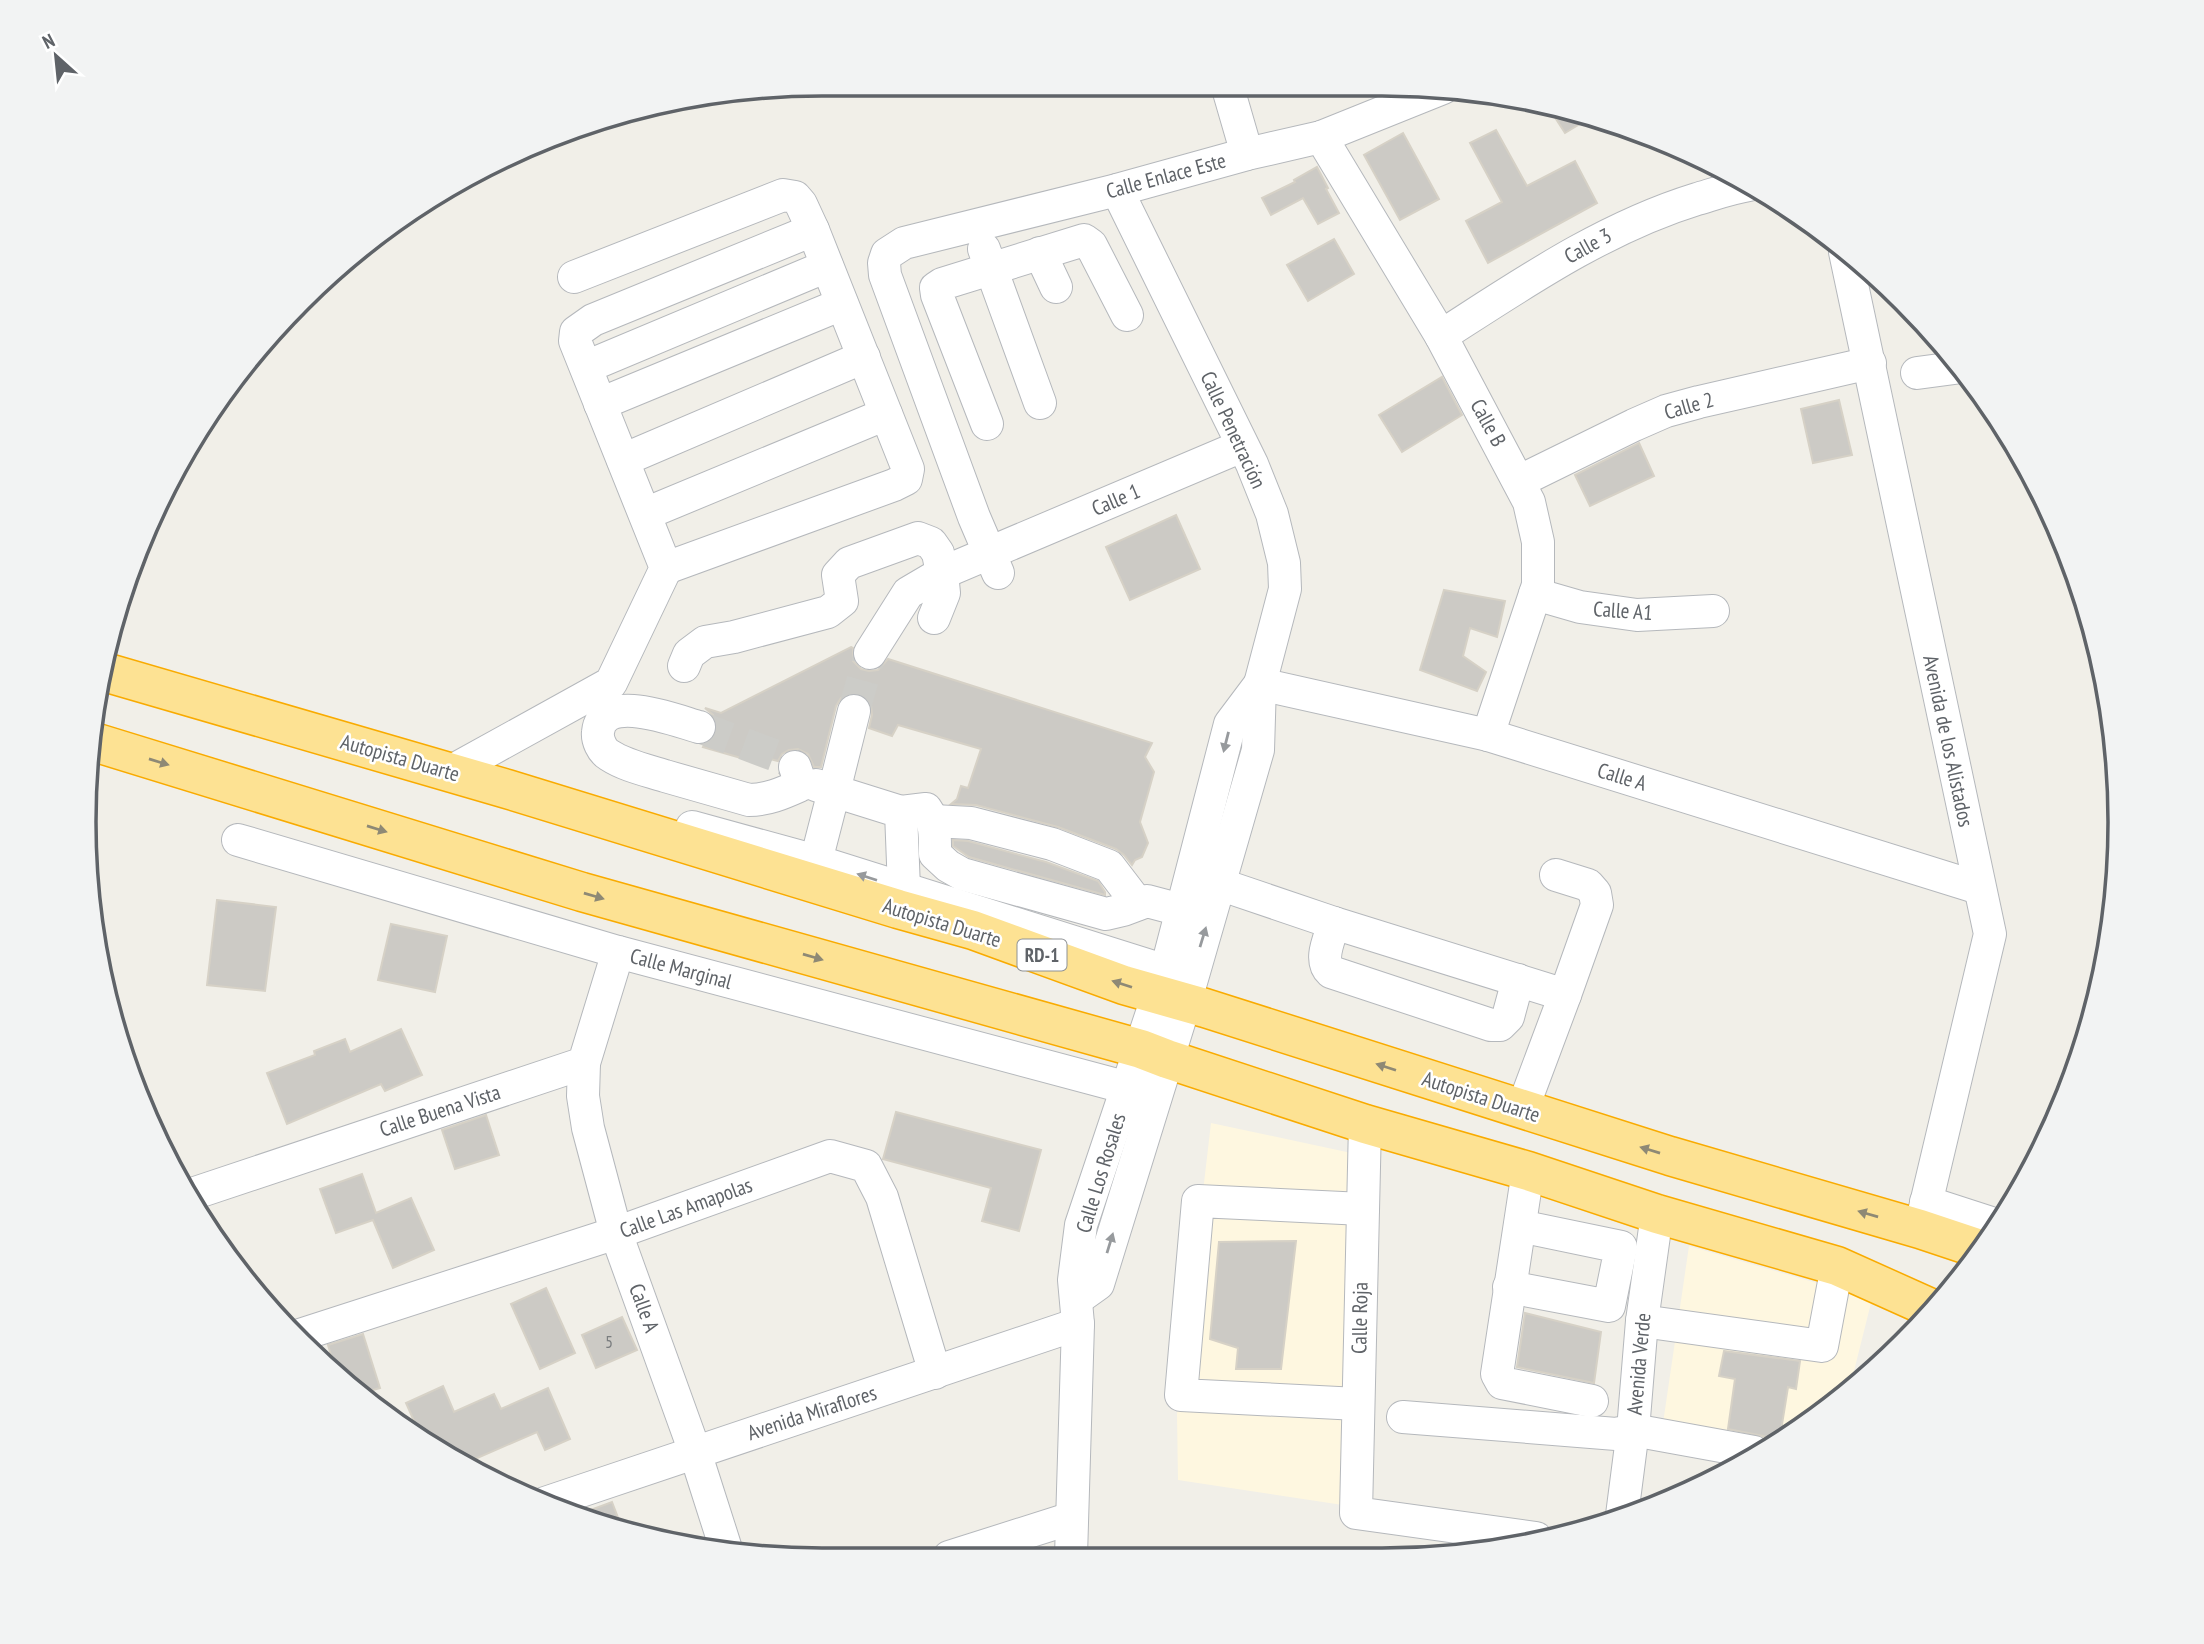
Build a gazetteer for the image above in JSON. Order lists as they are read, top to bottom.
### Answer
{
  "streets": {
    "highway": ["Autopista Duarte", "RD-1"],
    "street": [
      "Calle Enlace Este",
      "Calle 3",
      "Calle 2",
      "Calle B",
      "Calle Penetración",
      "Calle 1",
      "Calle A1",
      "Avenida de los Alistados",
      "Calle A",
      "Calle Marginal",
      "Calle Buena Vista",
      "Calle Los Rosales",
      "Calle Las Amapolas",
      "Calle Roja",
      "Avenida Verde",
      "Avenida Miraflores"
    ]
  },
  "crossings": [
    ["Calle Enlace Este", "Calle B"],
    ["Calle Enlace Este", "Calle Penetración"],
    ["Calle Enlace Este", "Calle 1"],
    ["Calle 3", "Calle B"],
    ["Calle 2", "Calle B"],
    ["Calle 2", "Avenida de los Alistados"],
    ["Calle B", "Calle A1"],
    ["Calle B", "Calle A"],
    ["Calle Penetración", "Calle 1"],
    ["Calle Penetración", "Autopista Duarte"],
    ["Calle Penetración", "Calle A"],
    ["Avenida de los Alistados", "Autopista Duarte"],
    ["Avenida de los Alistados", "Calle A"],
    ["Calle A", "Calle Buena Vista"],
    ["Calle A", "Calle Las Amapolas"],
    ["Calle A", "Avenida Miraflores"],
    ["Calle Marginal", "Calle Los Rosales"],
    ["Calle Los Rosales", "Avenida Miraflores"],
    ["Calle Las Amapolas", "Avenida Miraflores"]
  ],
  "house_numbers": ["5"],
  "north": "top left"
}
